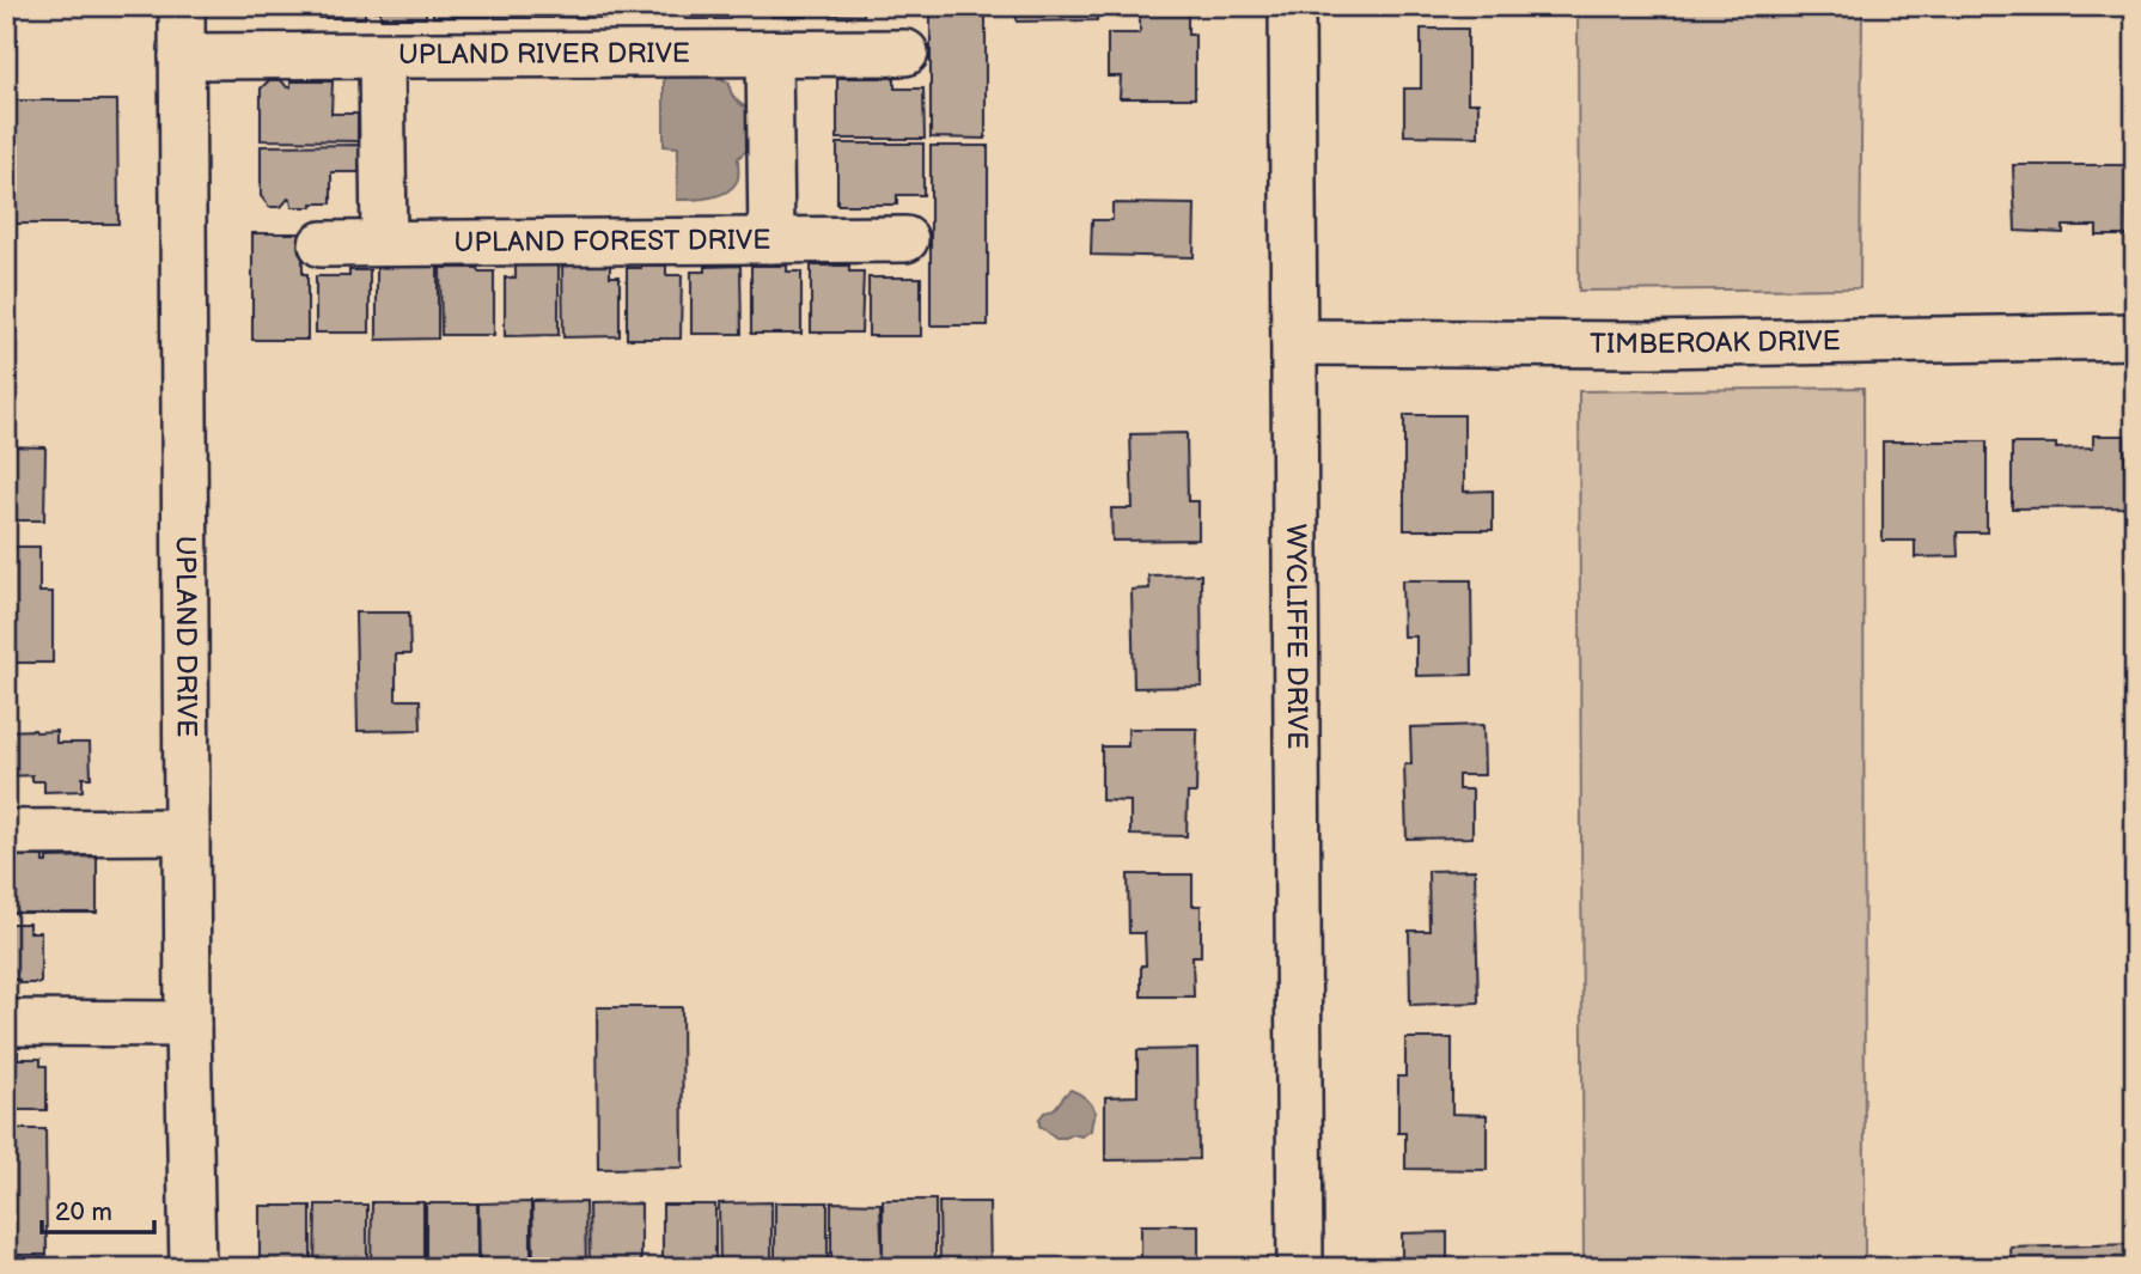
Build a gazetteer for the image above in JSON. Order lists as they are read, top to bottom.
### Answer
{
  "streets": {
    "street": [
      "UPLAND RIVER DRIVE",
      "UPLAND FOREST DRIVE",
      "TIMBEROAK DRIVE",
      "WYCLIFFE DRIVE",
      "UPLAND DRIVE"
    ]
  },
  "crossings": [
    ["UPLAND RIVER DRIVE", "UPLAND DRIVE"],
    ["TIMBEROAK DRIVE", "WYCLIFFE DRIVE"]
  ],
  "scale_bar": "20 m"
}
